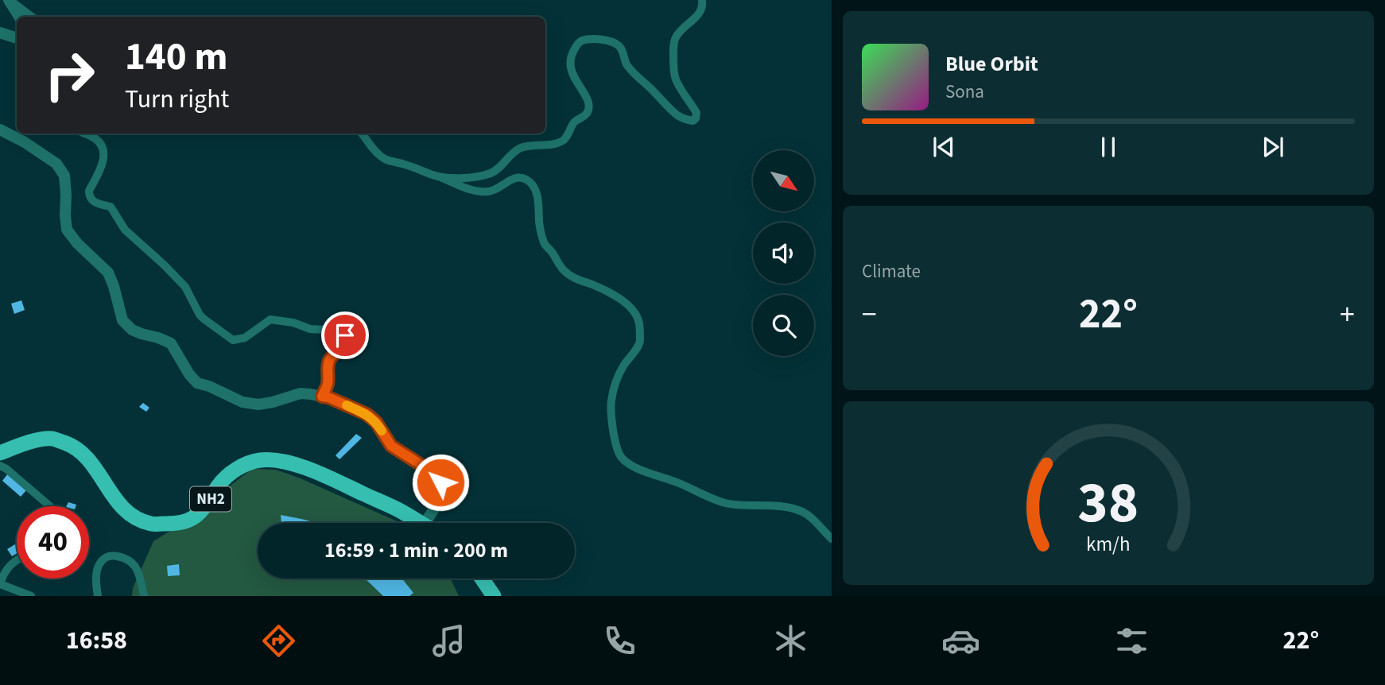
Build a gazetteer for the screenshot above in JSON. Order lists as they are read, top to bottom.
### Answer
{
  "streets": {
    "highway": ["NH2"]
  },
  "north": "bottom right",
  "page": {
    "turn": ["140 m", "Turn right"],
    "song": ["Blue Orbit", "Sona"],
    "tile": "Climate",
    "heat": ["−", "22°", "+"],
    "limit": "40",
    "trip": "16:59 · 1 min · 200 m",
    "tabs": ["16:58", "22°"],
    "gauge": ["38", "km/h"]
  }
}
